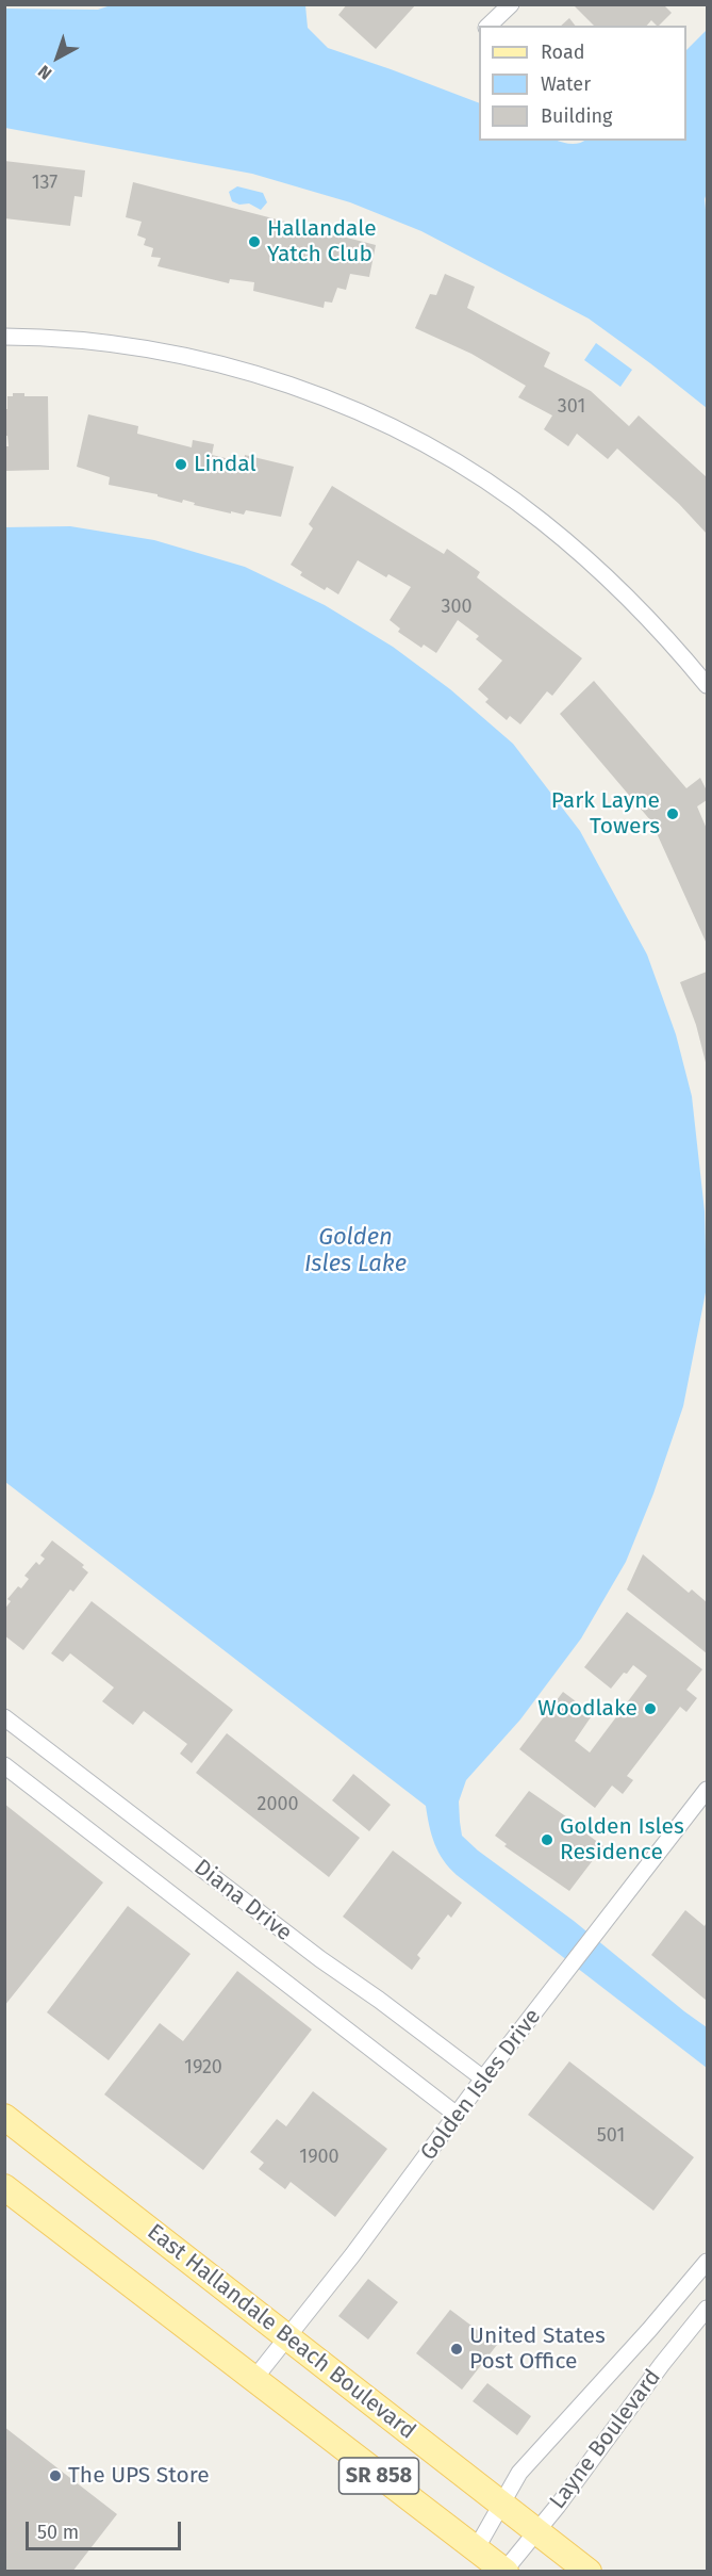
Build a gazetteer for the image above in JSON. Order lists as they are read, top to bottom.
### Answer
{
  "streets": {
    "main road": ["East Hallandale Beach Boulevard", "SR 858"],
    "street": ["Diana Drive", "Golden Isles Drive", "Layne Boulevard"]
  },
  "crossings": [
    ["Diana Drive", "Golden Isles Drive"],
    ["Golden Isles Drive", "East Hallandale Beach Boulevard"],
    ["Golden Isles Drive", "SR 858"],
    ["East Hallandale Beach Boulevard", "Layne Boulevard"],
    ["Layne Boulevard", "SR 858"]
  ],
  "water": ["Golden Isles Lake"],
  "places": [
    "Hallandale Yatch Club",
    "Lindal",
    "Park Layne Towers",
    "Woodlake",
    "Golden Isles Residence",
    "United States Post Office",
    "The UPS Store"
  ],
  "house_numbers": [
    "137",
    "301",
    "300",
    "2000",
    "1920",
    "501",
    "1900"
  ],
  "legend": ["Road", "Water", "Building"],
  "scale_bar": "50 m",
  "north": "bottom left"
}
